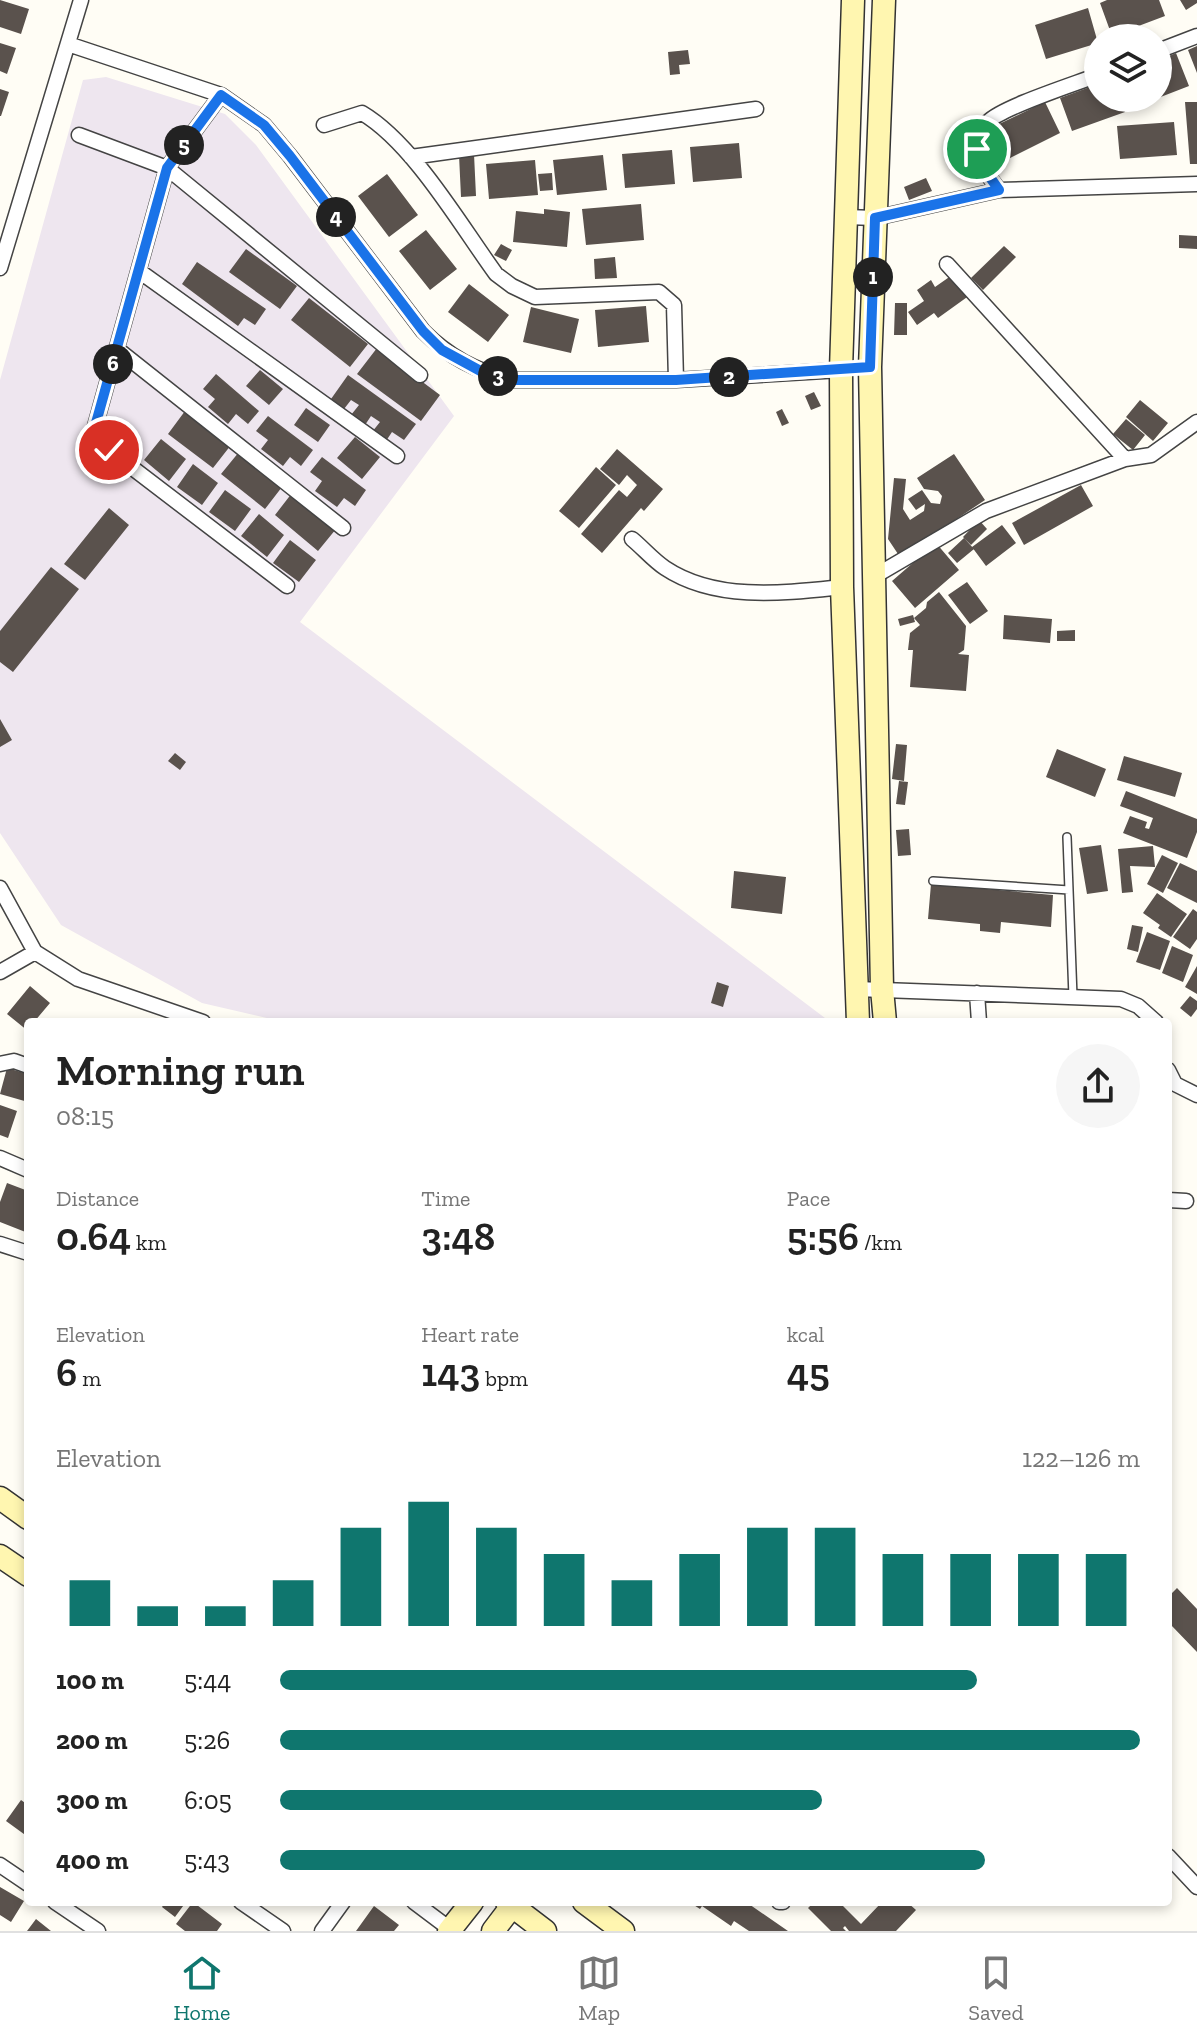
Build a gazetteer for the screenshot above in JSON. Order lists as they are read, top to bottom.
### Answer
{
  "page": {
    "pins": [
      "5",
      "4",
      "1",
      "6",
      "3",
      "2"
    ],
    "heading": ["Morning run", "08:15"],
    "stats": [
      ["Distance", "0.64 km"],
      ["Time", "3:48"],
      ["Pace", "5:56 /km"],
      ["Elevation", "6 m"],
      ["Heart rate", "143 bpm"],
      ["kcal", "45"]
    ],
    "chart": ["Elevation", "122–126 m"],
    "list": [
      {
        "name": "100 m",
        "note": "5:44"
      },
      {
        "name": "200 m",
        "note": "5:26"
      },
      {
        "name": "300 m",
        "note": "6:05"
      },
      {
        "name": "400 m",
        "note": "5:43"
      }
    ],
    "tabs": ["Home", "Map", "Saved"]
  }
}
